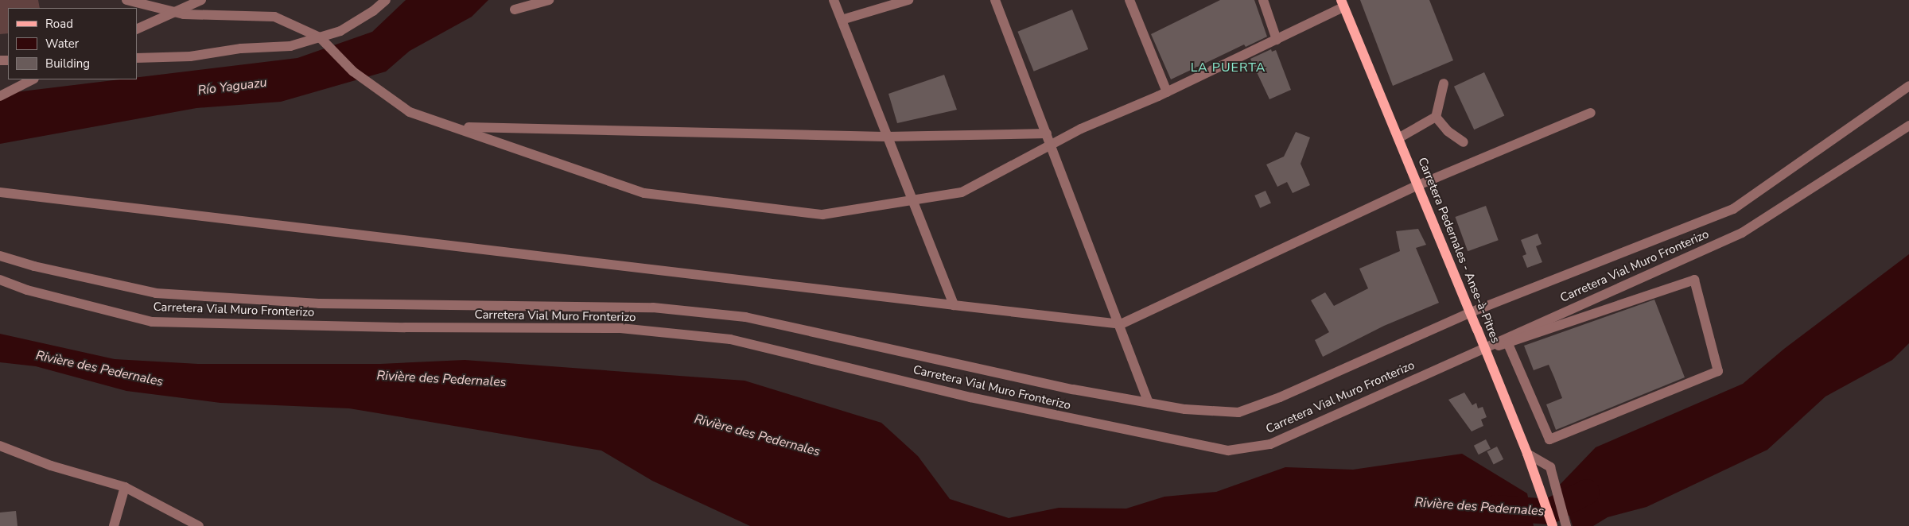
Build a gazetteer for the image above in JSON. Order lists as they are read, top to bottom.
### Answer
{
  "streets": {
    "main road": ["Carretera Pedernales - Anse-à-Pitres"],
    "street": ["Carretera Vial Muro Fronterizo"]
  },
  "crossings": [
    ["Carretera Pedernales - Anse-à-Pitres", "Carretera Vial Muro Fronterizo"]
  ],
  "districts": ["LA PUERTA"],
  "water": ["Río Yaguazu", "Rivière des Pedernales"],
  "legend": ["Road", "Water", "Building"]
}
